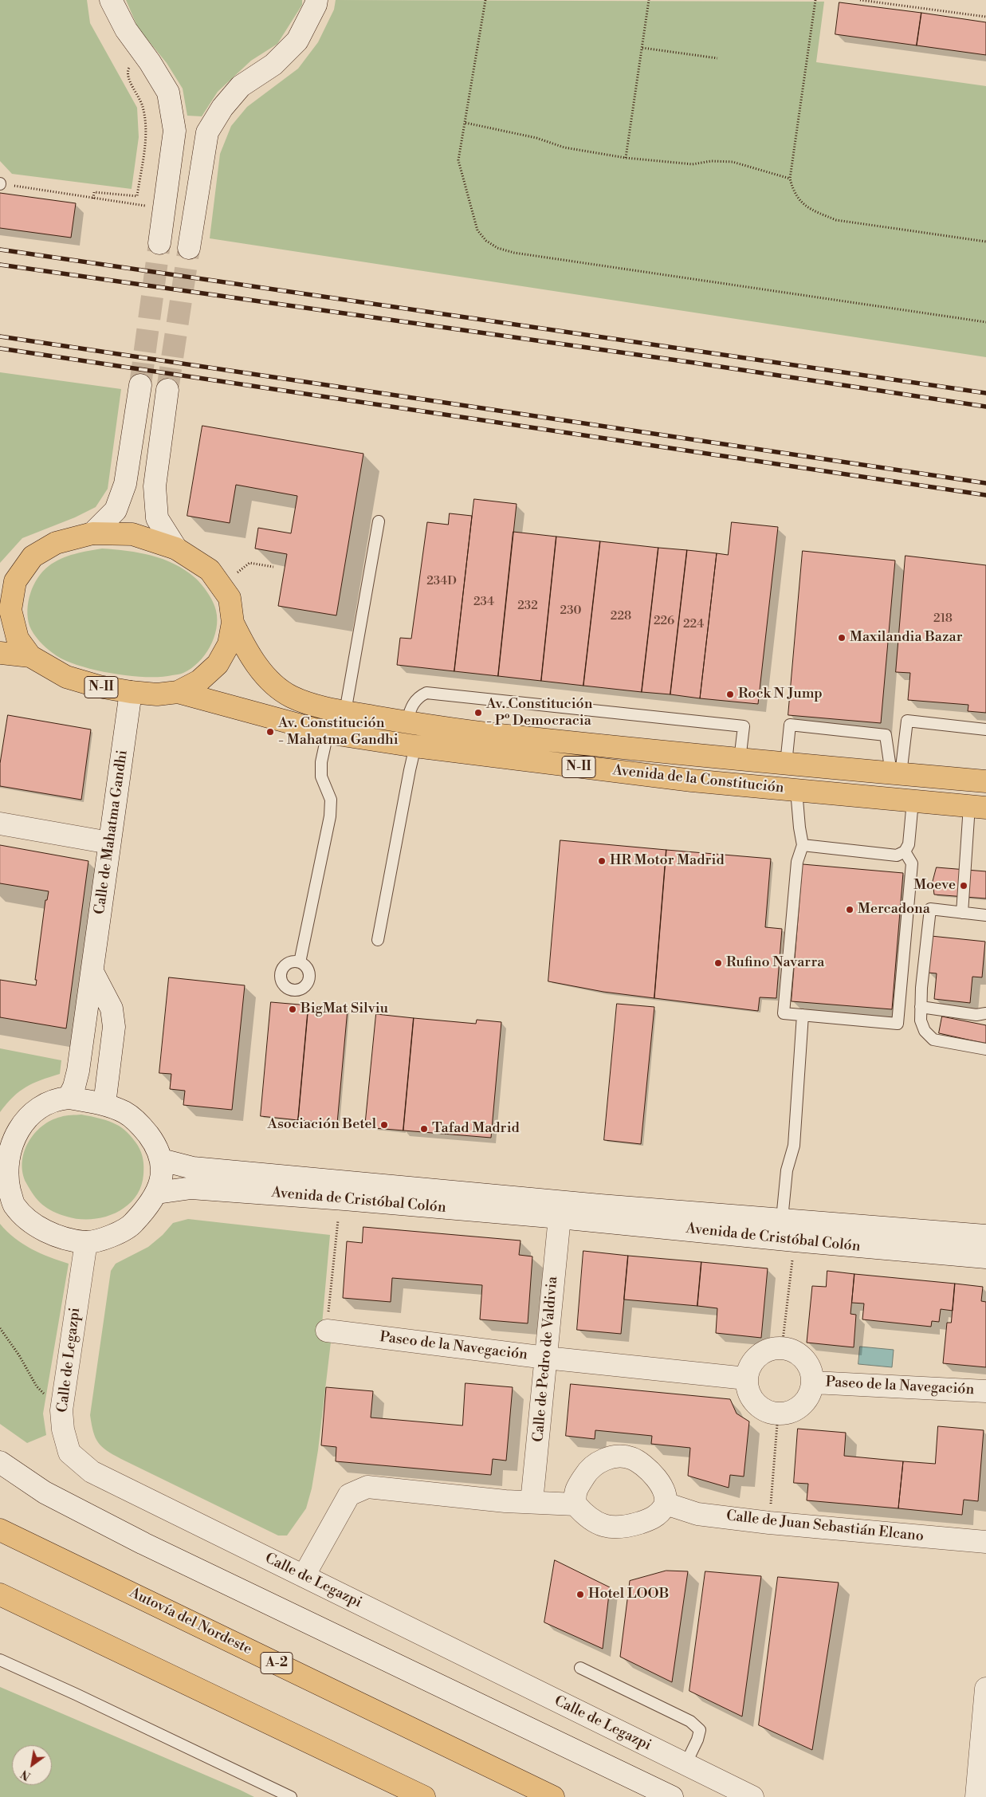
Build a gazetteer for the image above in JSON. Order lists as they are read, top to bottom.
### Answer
{
  "streets": {
    "main road": [
      "N-II",
      "Avenida de la Constitución",
      "Autovía del Nordeste",
      "A-2"
    ],
    "street": [
      "Calle de Mahatma Gandhi",
      "Avenida de Cristóbal Colón",
      "Paseo de la Navegación",
      "Calle de Pedro de Valdivia",
      "Calle de Legazpi",
      "Calle de Juan Sebastián Elcano"
    ]
  },
  "crossings": [
    ["N-II", "Avenida de la Constitución"],
    ["N-II", "Calle de Mahatma Gandhi"],
    ["Avenida de Cristóbal Colón", "Calle de Pedro de Valdivia"],
    ["Paseo de la Navegación", "Calle de Pedro de Valdivia"]
  ],
  "places": [
    "Maxilandia Bazar",
    "Rock N Jump",
    "Av. Constitución - Pº Democracia",
    "Av. Constitución - Mahatma Gandhi",
    "HR Motor Madrid",
    "Moeve",
    "Mercadona",
    "Rufino Navarra",
    "BigMat Silviu",
    "Asociación Betel",
    "Tafad Madrid",
    "Hotel LOOB"
  ],
  "house_numbers": [
    "234D",
    "234",
    "232",
    "230",
    "228",
    "218",
    "226",
    "224"
  ],
  "north": "bottom left"
}
